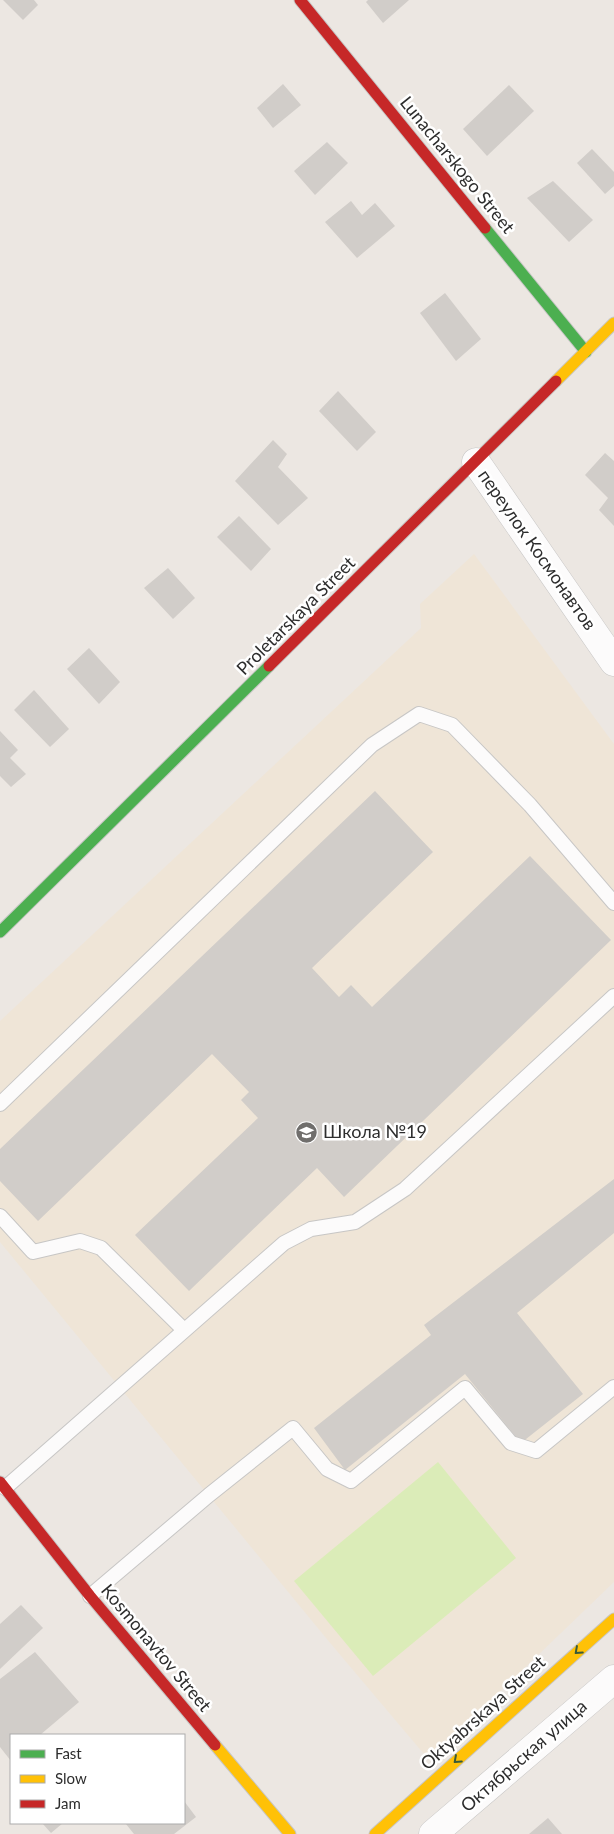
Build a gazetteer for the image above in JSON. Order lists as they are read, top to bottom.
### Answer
{
  "streets": {
    "street": [
      "Lunacharskogo Street",
      "переулок Космонавтов",
      "Proletarskaya Street",
      "Kosmonavtov Street",
      "Oktyabrskaya Street",
      "Октябрьская улица"
    ]
  },
  "crossings": [
    ["Lunacharskogo Street", "Proletarskaya Street"],
    ["переулок Космонавтов", "Proletarskaya Street"]
  ],
  "one_way": ["Oktyabrskaya Street"],
  "places": {
    "school or university": ["Школа №19"]
  },
  "legend": ["Fast", "Slow", "Jam"]
}
